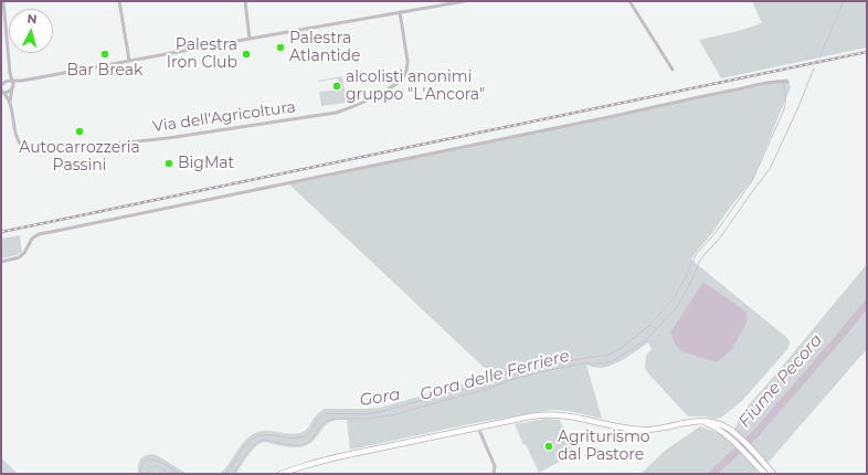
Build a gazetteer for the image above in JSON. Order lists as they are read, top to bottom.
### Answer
{
  "streets": {
    "street": ["Via dell'Agricoltura"]
  },
  "water": ["Gora delle Ferriere", "Fiume Pecora", "Gora"],
  "places": [
    "Palestra Atlantide",
    "Bar Break",
    "Palestra Iron Club",
    "alcolisti anonimi gruppo \"L'Ancora\"",
    "Autocarrozzeria Passini",
    "BigMat",
    "Agriturismo dal Pastore"
  ],
  "north": "top"
}
